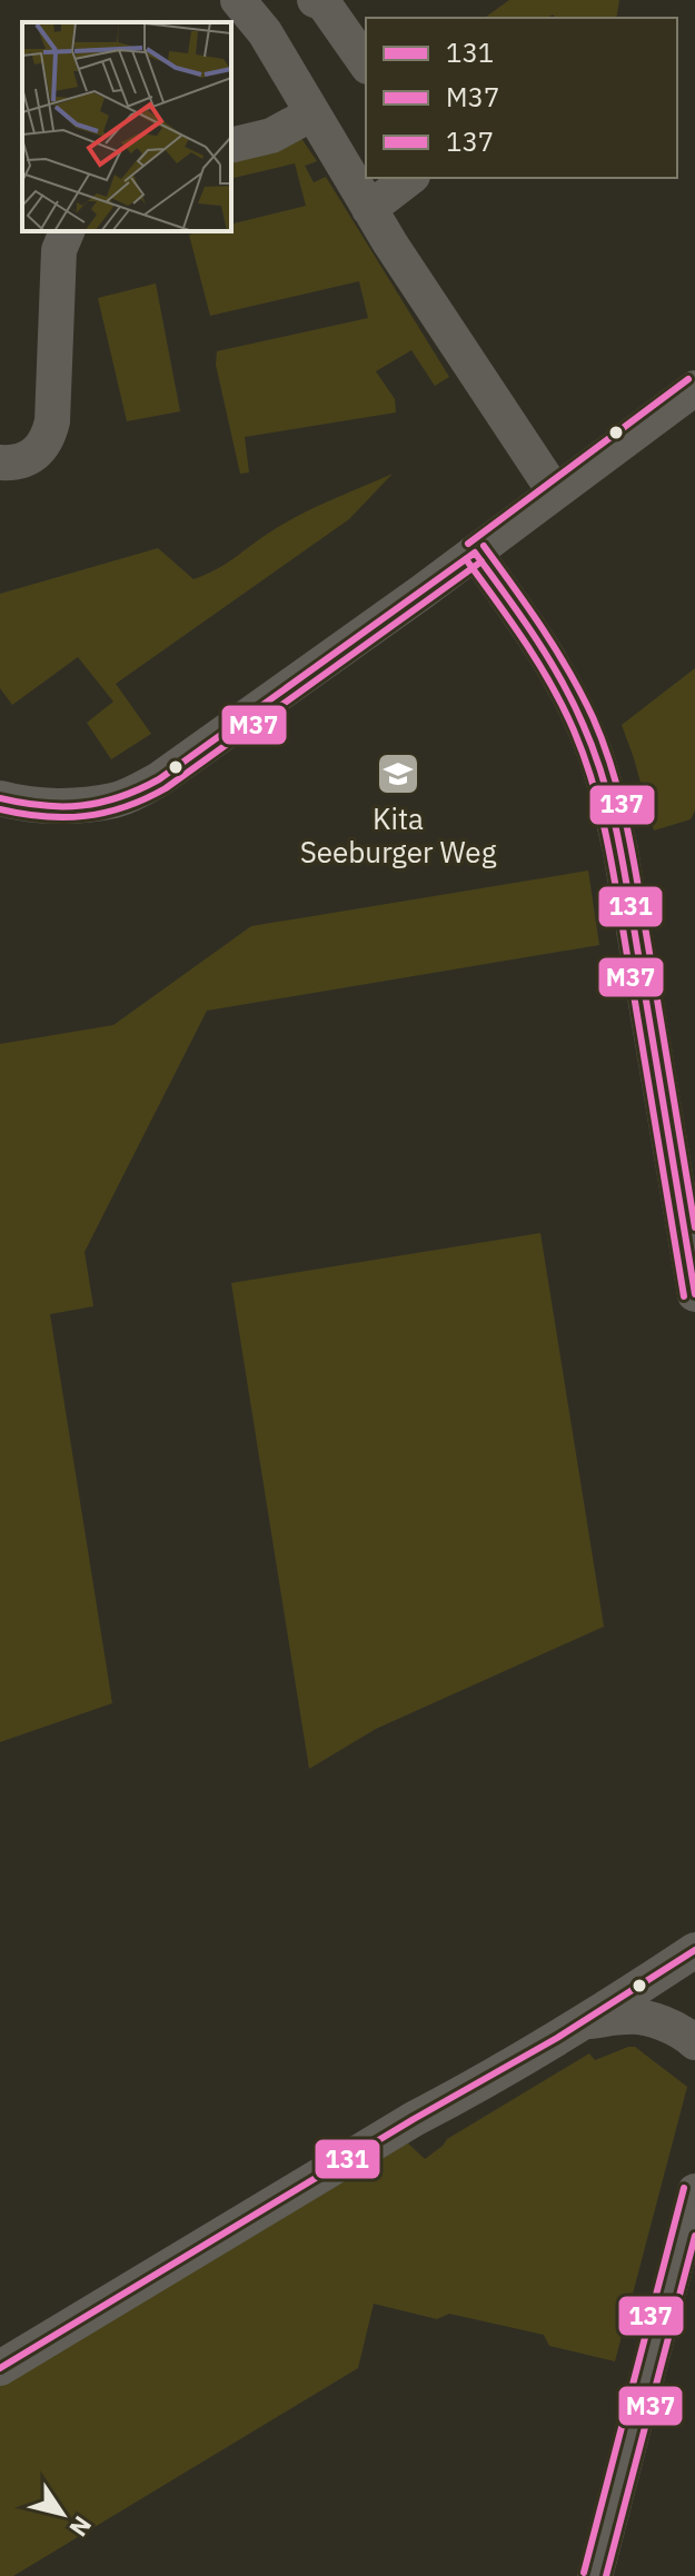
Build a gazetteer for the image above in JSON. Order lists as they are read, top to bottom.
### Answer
{
  "places": {
    "school or university": ["Kita Seeburger Weg"]
  },
  "lines": ["transit line 137", "transit line 131", "transit line M37"],
  "legend": ["131", "M37", "137"],
  "north": "bottom right"
}
